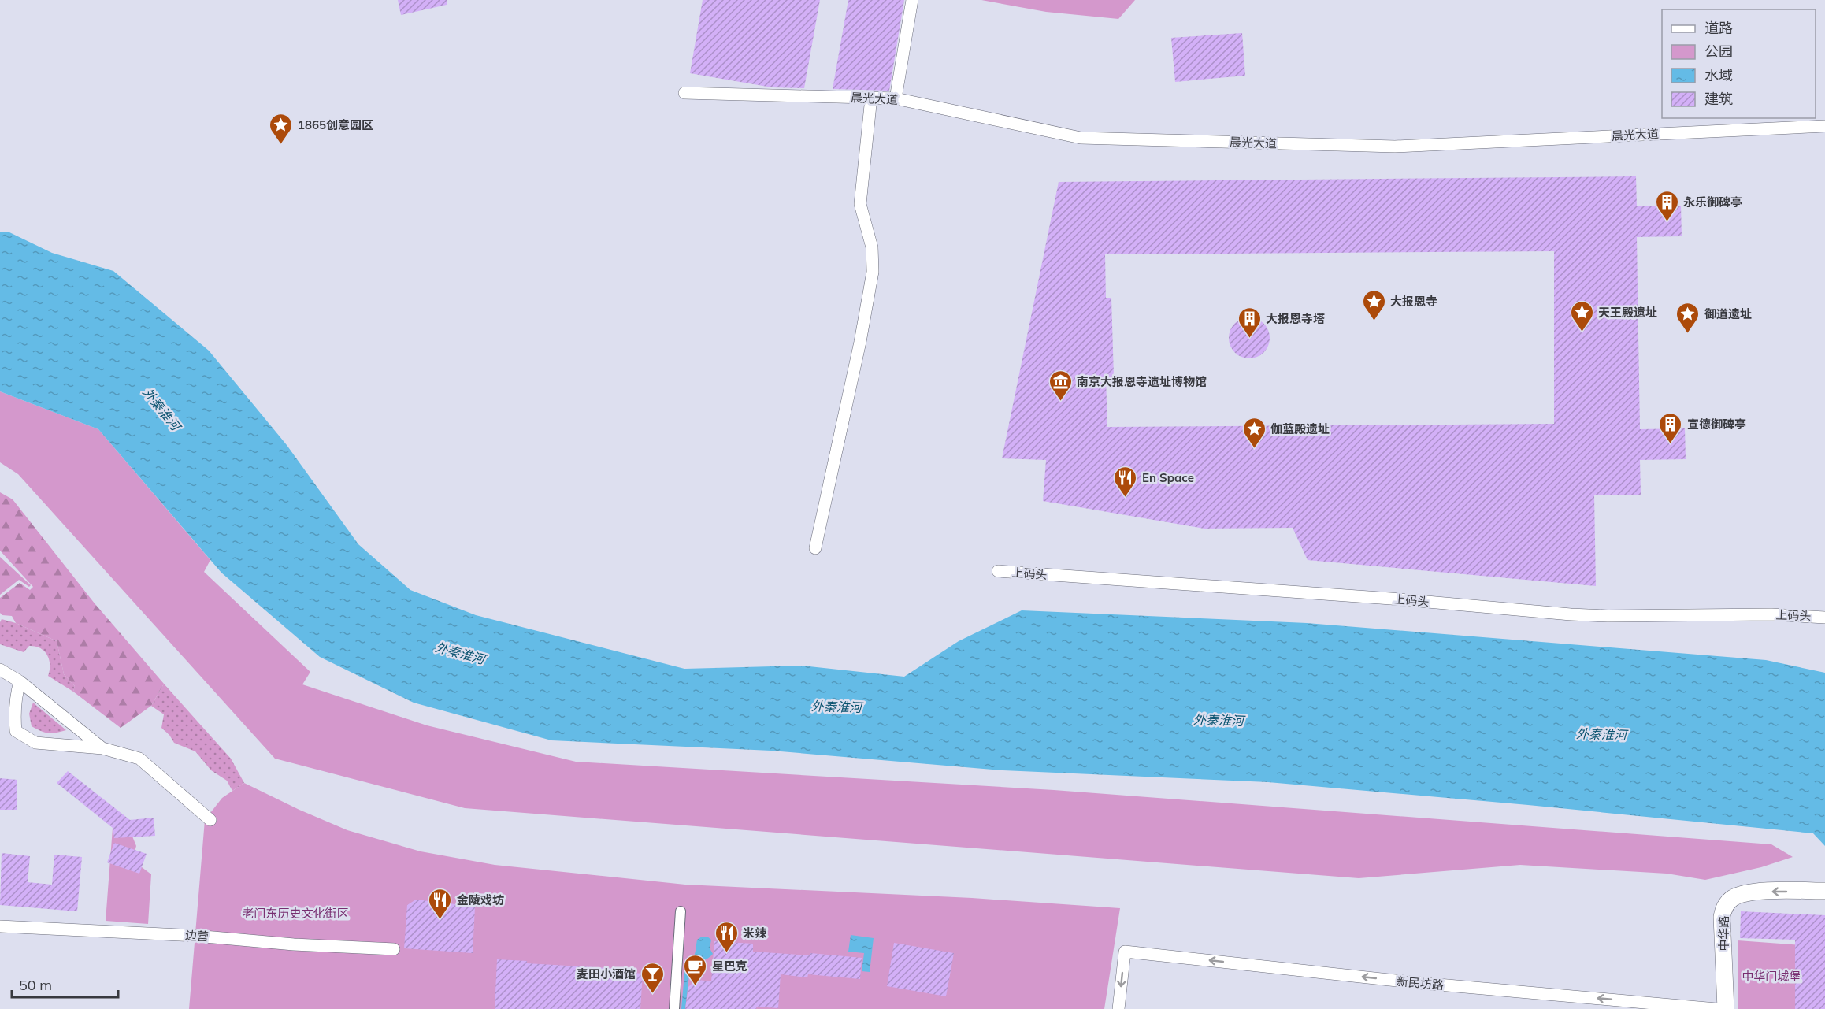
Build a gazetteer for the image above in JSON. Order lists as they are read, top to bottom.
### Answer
{
  "streets": {
    "main road": ["中华路"],
    "street": [
      "晨光大道",
      "上码头",
      "边营",
      "新民坊路"
    ]
  },
  "one_way": ["新民坊路"],
  "water": ["外秦淮河"],
  "parks": ["老门东历史文化街区", "中华门城堡"],
  "places": {
    "place": [
      "1865创意园区",
      "大报恩寺",
      "天王殿遗址",
      "御道遗址",
      "伽蓝殿遗址"
    ],
    "building": ["永乐御碑亭", "大报恩寺塔", "宣德御碑亭"],
    "museum": ["南京大报恩寺遗址博物馆"],
    "restaurant": ["En Space", "金陵戏坊", "米辣"],
    "cafe": ["星巴克"],
    "bar": ["麦田小酒馆"]
  },
  "legend": [
    "道路",
    "公园",
    "水域",
    "建筑"
  ],
  "scale_bar": "50 m"
}
